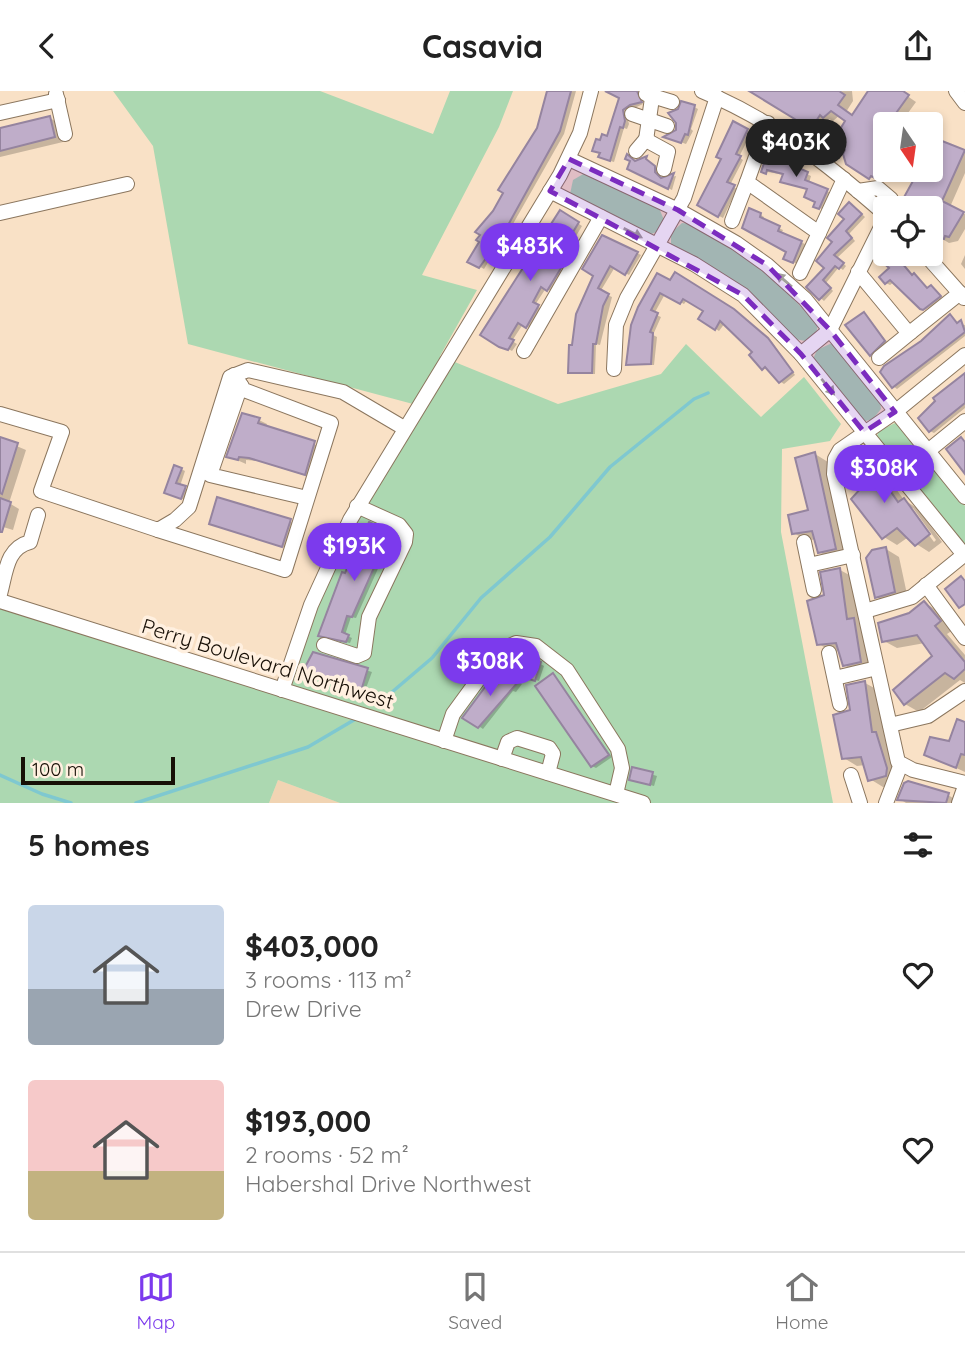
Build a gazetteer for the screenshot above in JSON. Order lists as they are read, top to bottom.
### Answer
{
  "streets": {
    "street": ["Perry Boulevard Northwest"]
  },
  "scale_bar": "100 m",
  "north": "bottom",
  "page": {
    "header": "Casavia",
    "price": [
      "$403K",
      "$483K",
      "$308K",
      "$193K",
      "$308K"
    ],
    "scale": "100 m",
    "heading": "5 homes",
    "list": [
      {
        "name": "$403,000",
        "note": "3 rooms · 113 m² · Drew Drive"
      },
      {
        "name": "$193,000",
        "note": "2 rooms · 52 m² · Habershal Drive Northwest"
      }
    ],
    "tabs": ["Map", "Saved", "Home"]
  }
}
